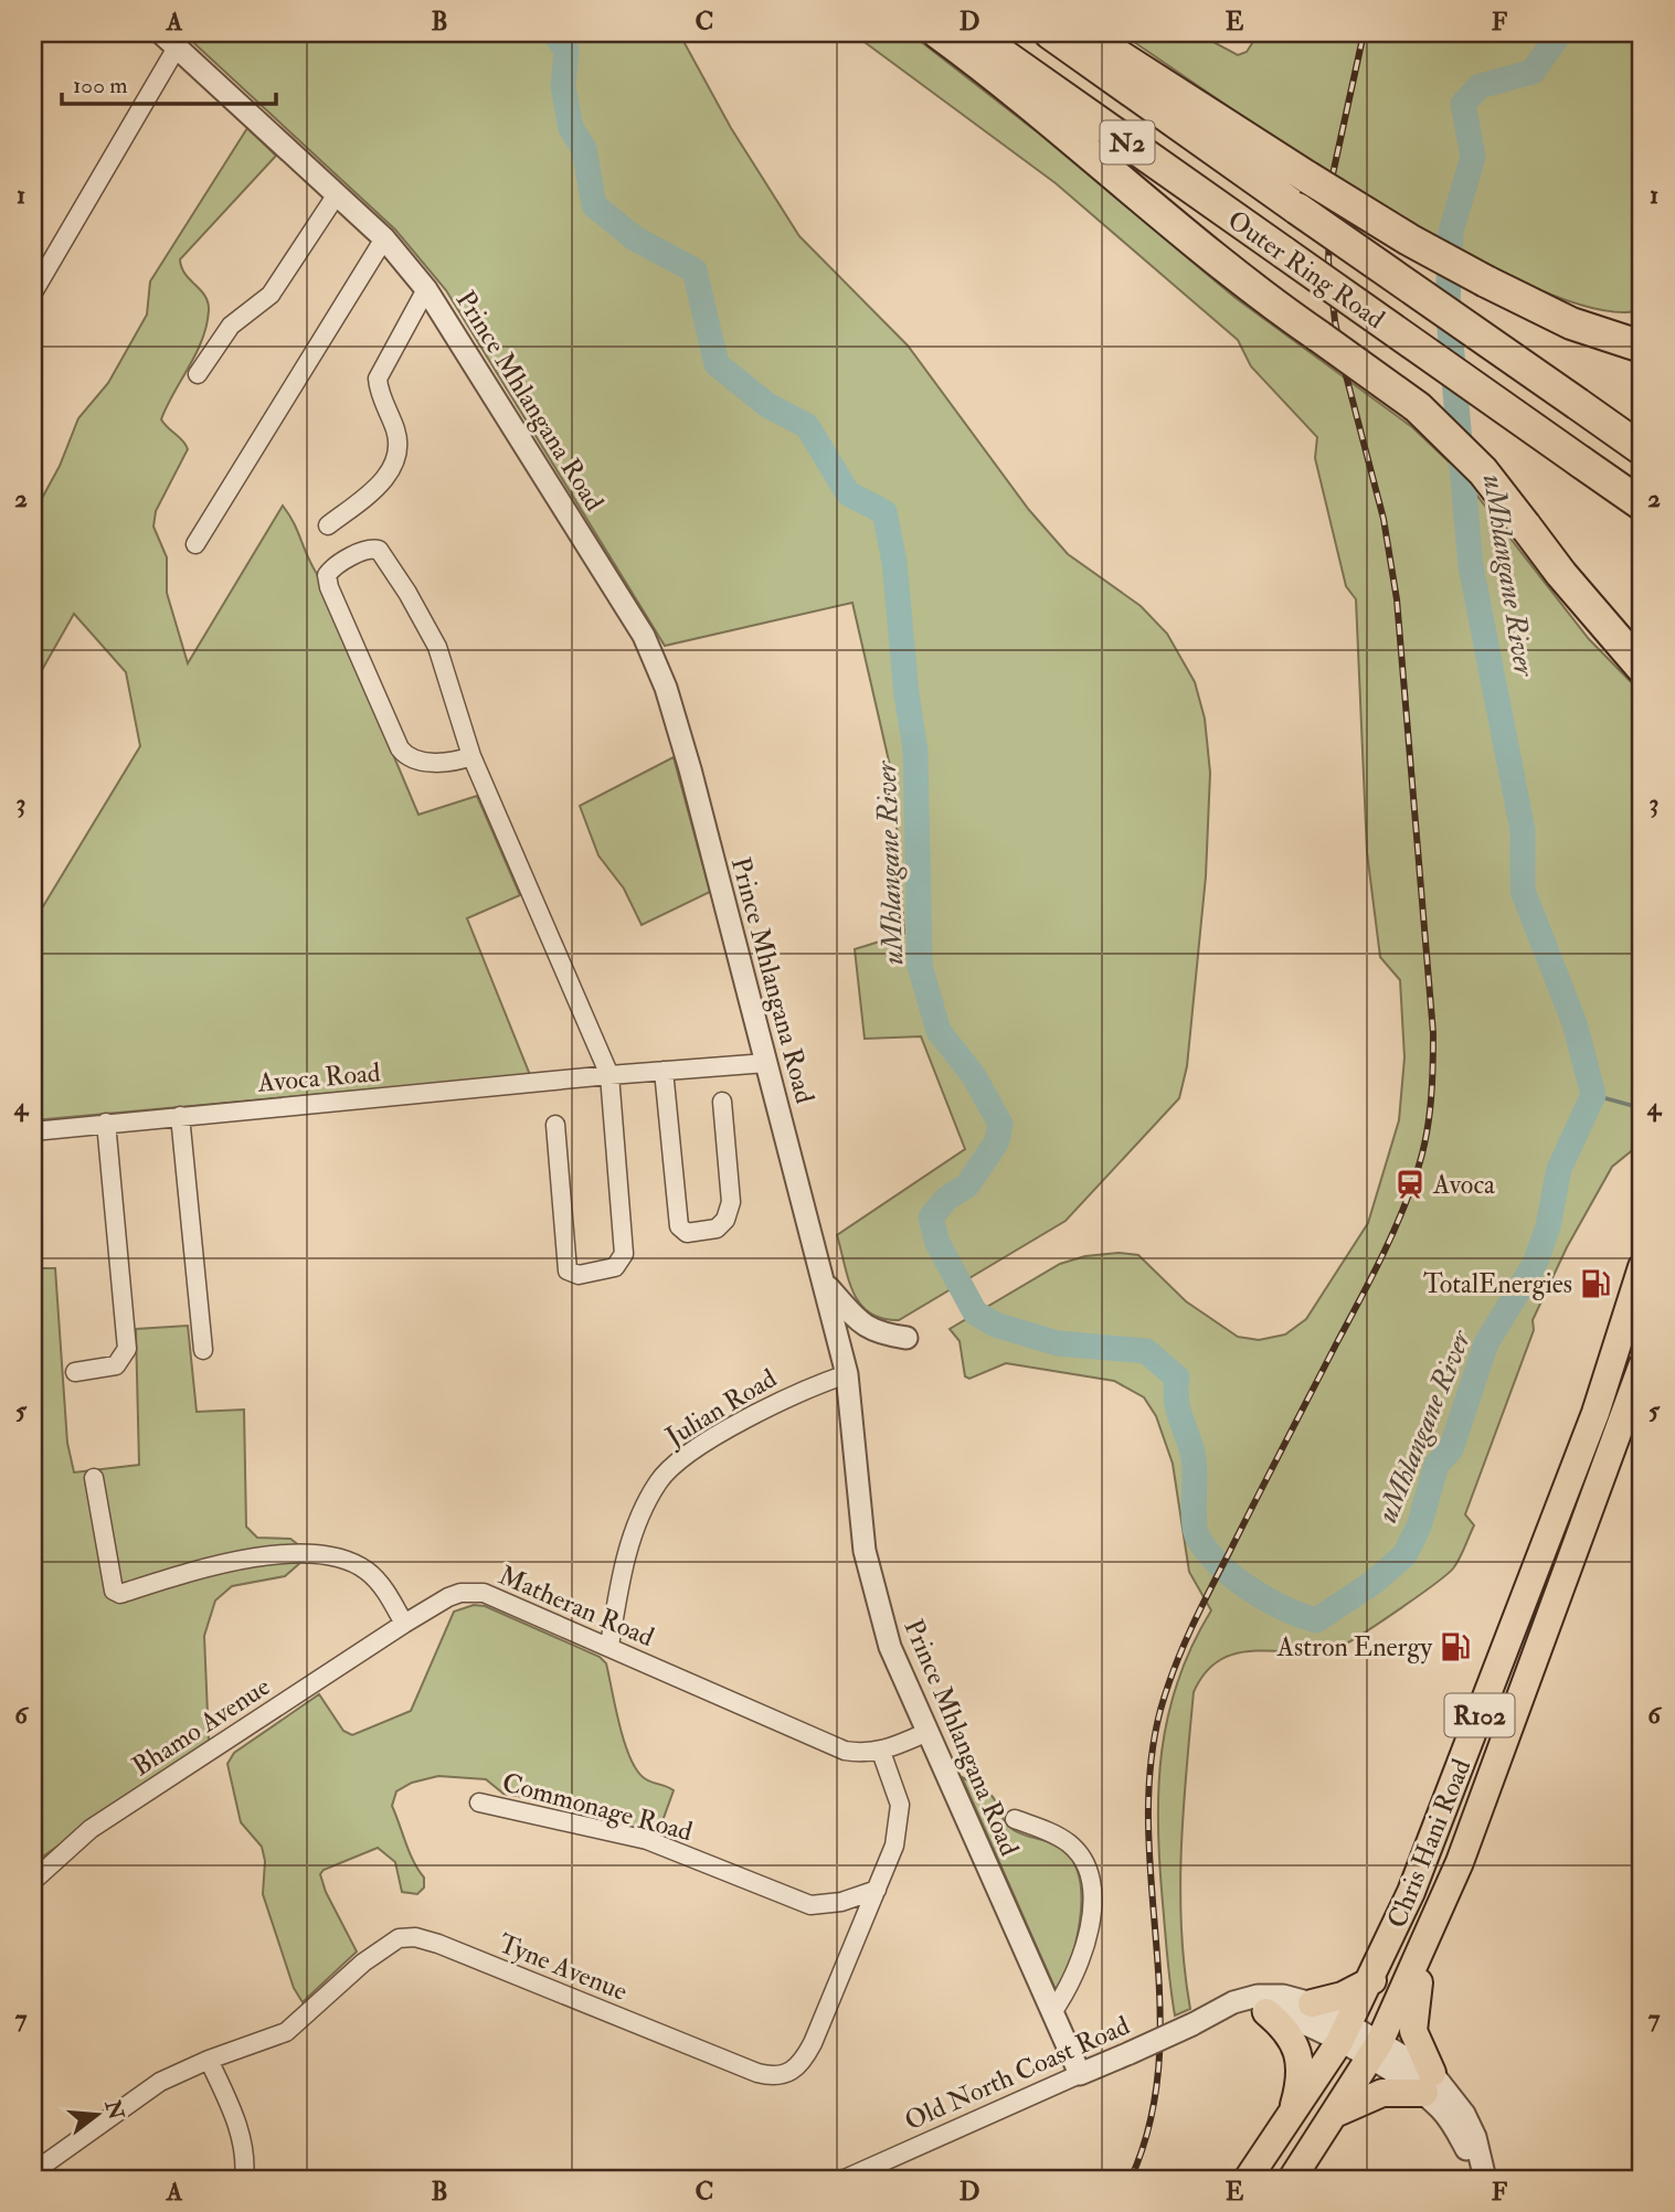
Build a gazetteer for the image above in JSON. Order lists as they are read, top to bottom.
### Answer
{
  "streets": {
    "highway": ["N2", "Outer Ring Road"],
    "main road": ["R102", "Chris Hani Road"],
    "street": [
      "Prince Mhlangana Road",
      "Avoca Road",
      "Julian Road",
      "Matheran Road",
      "Bhamo Avenue",
      "Commonage Road",
      "Tyne Avenue",
      "Old North Coast Road"
    ]
  },
  "crossings": [
    ["Prince Mhlangana Road", "Avoca Road"],
    ["Prince Mhlangana Road", "Julian Road"],
    ["Prince Mhlangana Road", "Matheran Road"],
    ["Prince Mhlangana Road", "Old North Coast Road"],
    ["Julian Road", "Matheran Road"],
    ["Matheran Road", "Bhamo Avenue"],
    ["Matheran Road", "Tyne Avenue"],
    ["Commonage Road", "Tyne Avenue"],
    ["Chris Hani Road", "Old North Coast Road"]
  ],
  "water": ["uMhlangane River"],
  "places": {
    "station": ["Avoca"],
    "fuel station": ["TotalEnergies", "Astron Energy"]
  },
  "scale_bar": "100 m",
  "north": "right",
  "grid": {
    "columns": [
      "A",
      "B",
      "C",
      "D",
      "E",
      "F"
    ],
    "rows": [
      "1",
      "2",
      "3",
      "4",
      "5",
      "6",
      "7"
    ]
  }
}
